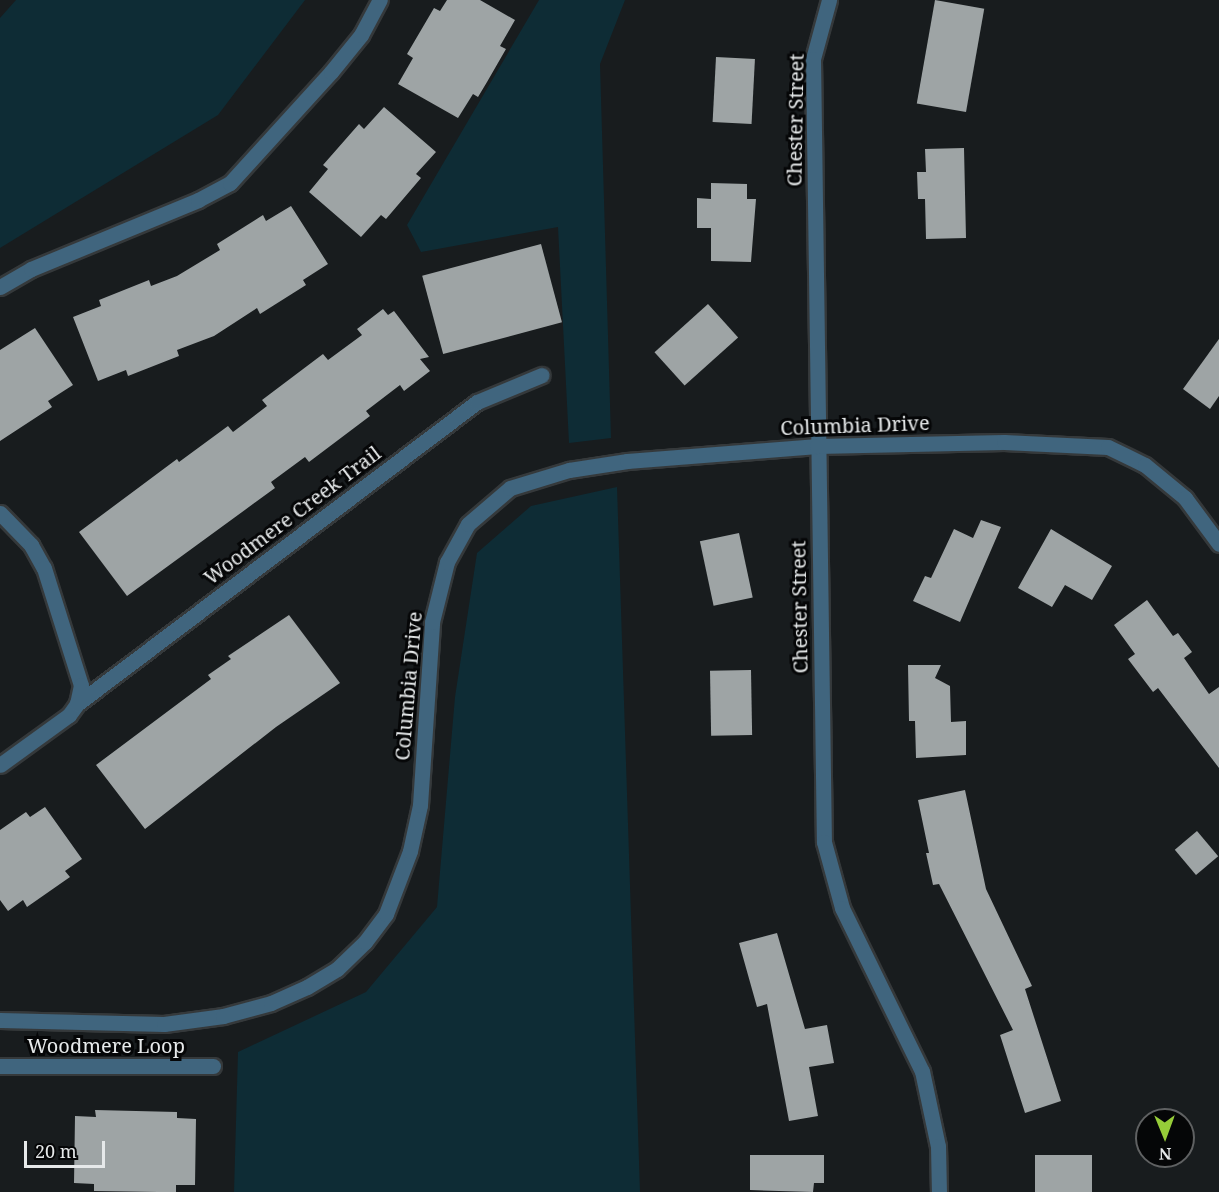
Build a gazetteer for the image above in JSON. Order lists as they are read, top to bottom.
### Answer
{
  "streets": {
    "street": [
      "Chester Street",
      "Columbia Drive",
      "Woodmere Creek Trail",
      "Woodmere Loop"
    ]
  },
  "crossings": [
    ["Chester Street", "Columbia Drive"]
  ],
  "scale_bar": "20 m",
  "north": "bottom"
}
